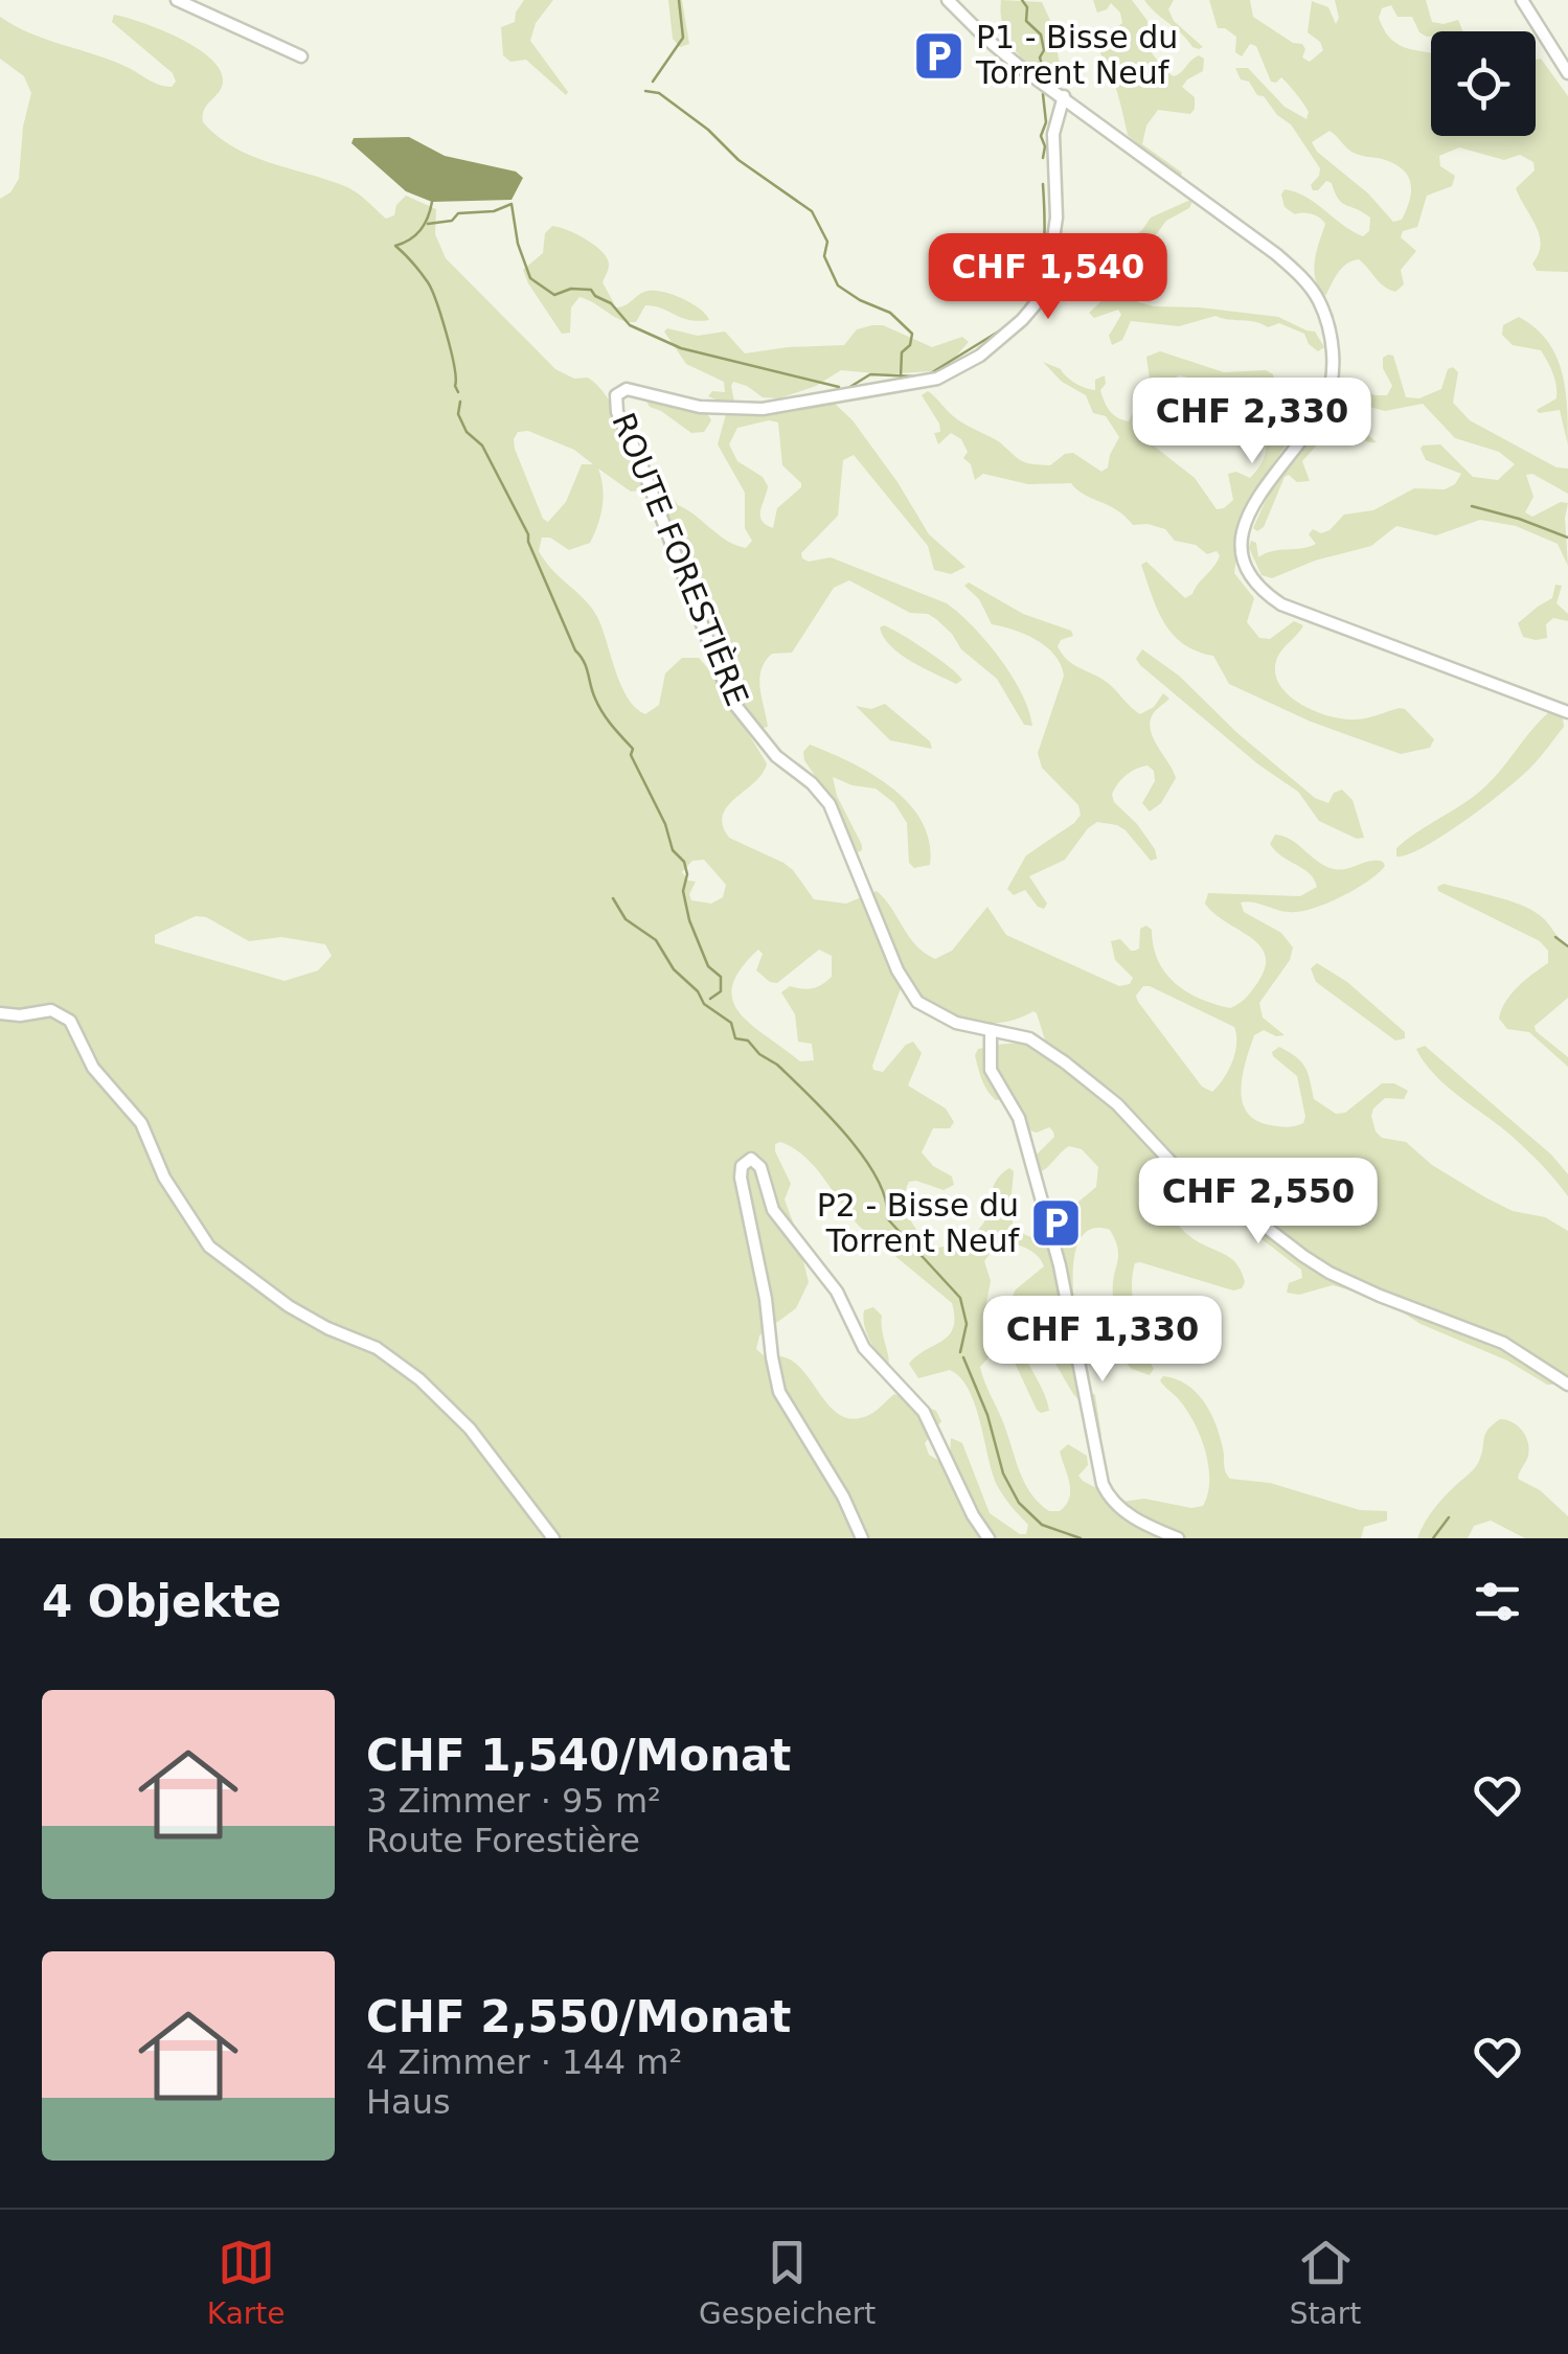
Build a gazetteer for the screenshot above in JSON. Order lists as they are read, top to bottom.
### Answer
{
  "streets": {
    "street": ["ROUTE FORESTIÈRE"]
  },
  "places": {
    "parking": ["P1 - Bisse du Torrent Neuf", "P2 - Bisse du Torrent Neuf"]
  },
  "page": {
    "price": [
      "CHF 1,540",
      "CHF 2,330",
      "CHF 2,550",
      "CHF 1,330"
    ],
    "heading": "4 Objekte",
    "list": [
      {
        "name": "CHF 1,540/Monat",
        "note": "3 Zimmer · 95 m² · Route Forestière"
      },
      {
        "name": "CHF 2,550/Monat",
        "note": "4 Zimmer · 144 m² · Haus"
      }
    ],
    "tabs": ["Karte", "Gespeichert", "Start"]
  }
}
